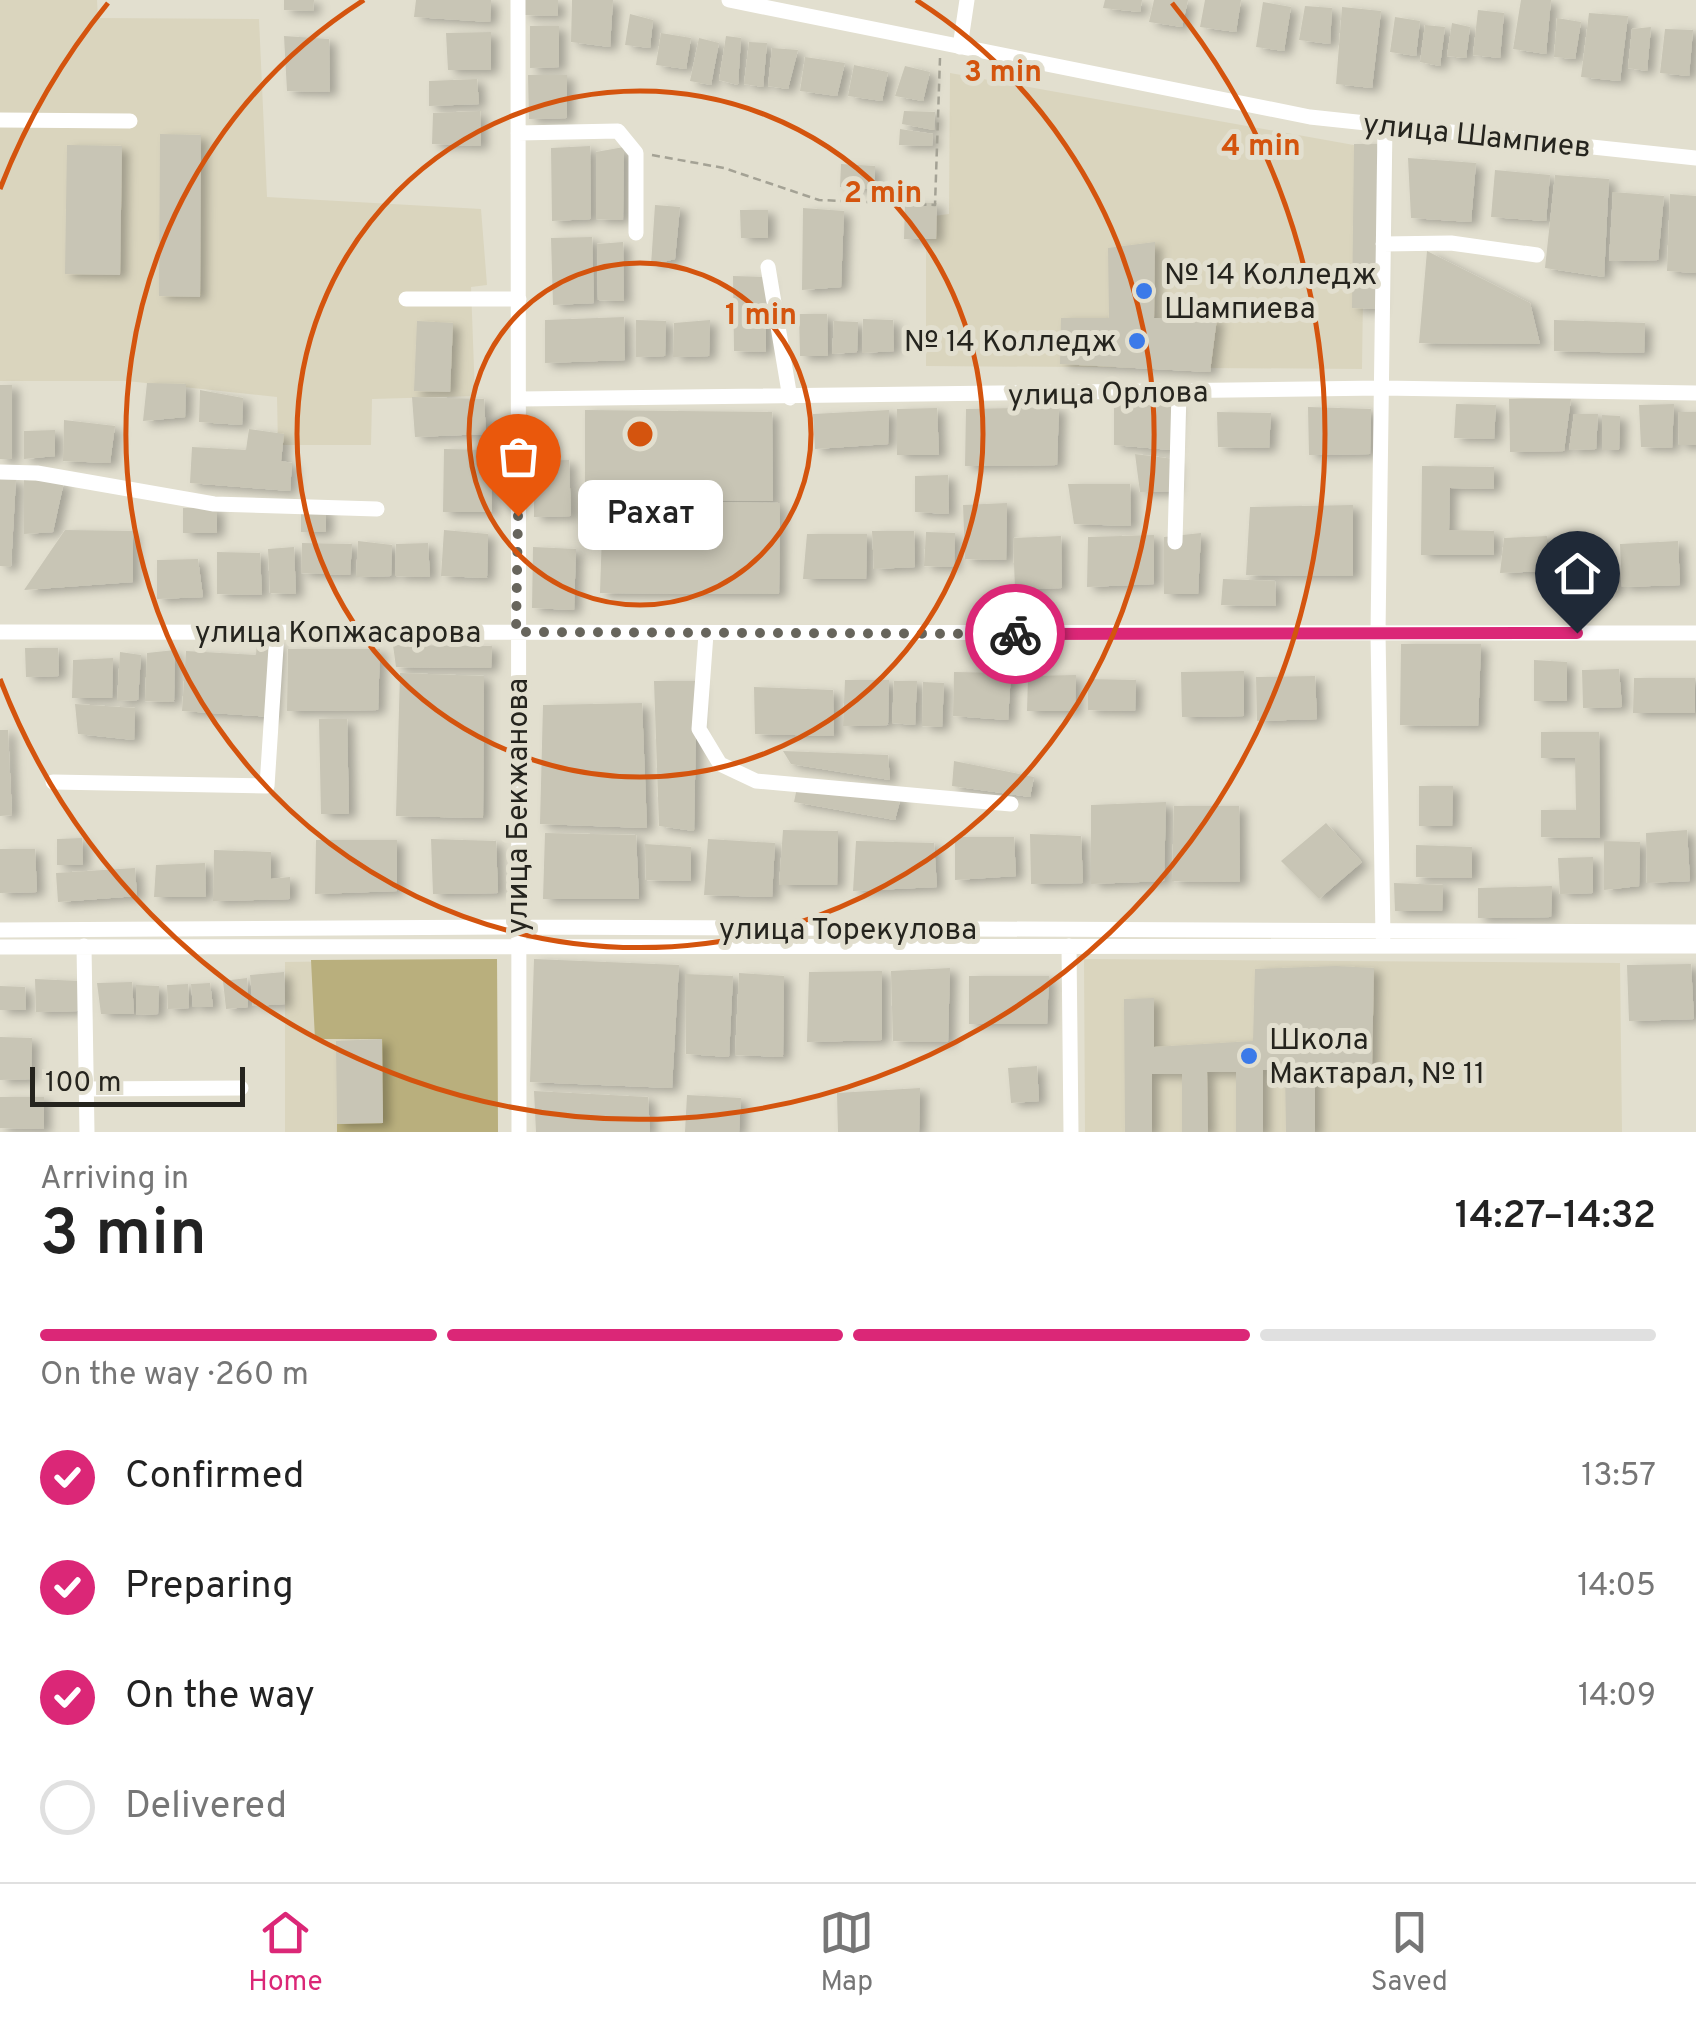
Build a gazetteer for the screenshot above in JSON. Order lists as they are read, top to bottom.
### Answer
{
  "streets": {
    "street": [
      "улица Шампиев",
      "улица Орлова",
      "улица Копжасарова",
      "улица Бекжанова",
      "улица Торекулова"
    ]
  },
  "crossings": [
    ["улица Орлова", "улица Бекжанова"],
    ["улица Копжасарова", "улица Бекжанова"],
    ["улица Бекжанова", "улица Торекулова"]
  ],
  "places": [
    "№ 14 Колледж Шампиева",
    "№ 14 Колледж",
    "Рахат",
    "Школа Мактарал, № 11"
  ],
  "scale_bar": "100 m",
  "page": {
    "bubble": "Рахат",
    "scale": "100 m",
    "heading": ["3 min", "Arriving in", "14:27–14:32"],
    "bar": "On the way · 260 m",
    "list": [
      ["Confirmed", "13:57"],
      ["Preparing", "14:05"],
      ["On the way", "14:09"],
      "Delivered"
    ],
    "tabs": ["Home", "Map", "Saved"]
  },
  "rings": [
    "3 min",
    "4 min",
    "2 min",
    "1 min"
  ]
}
